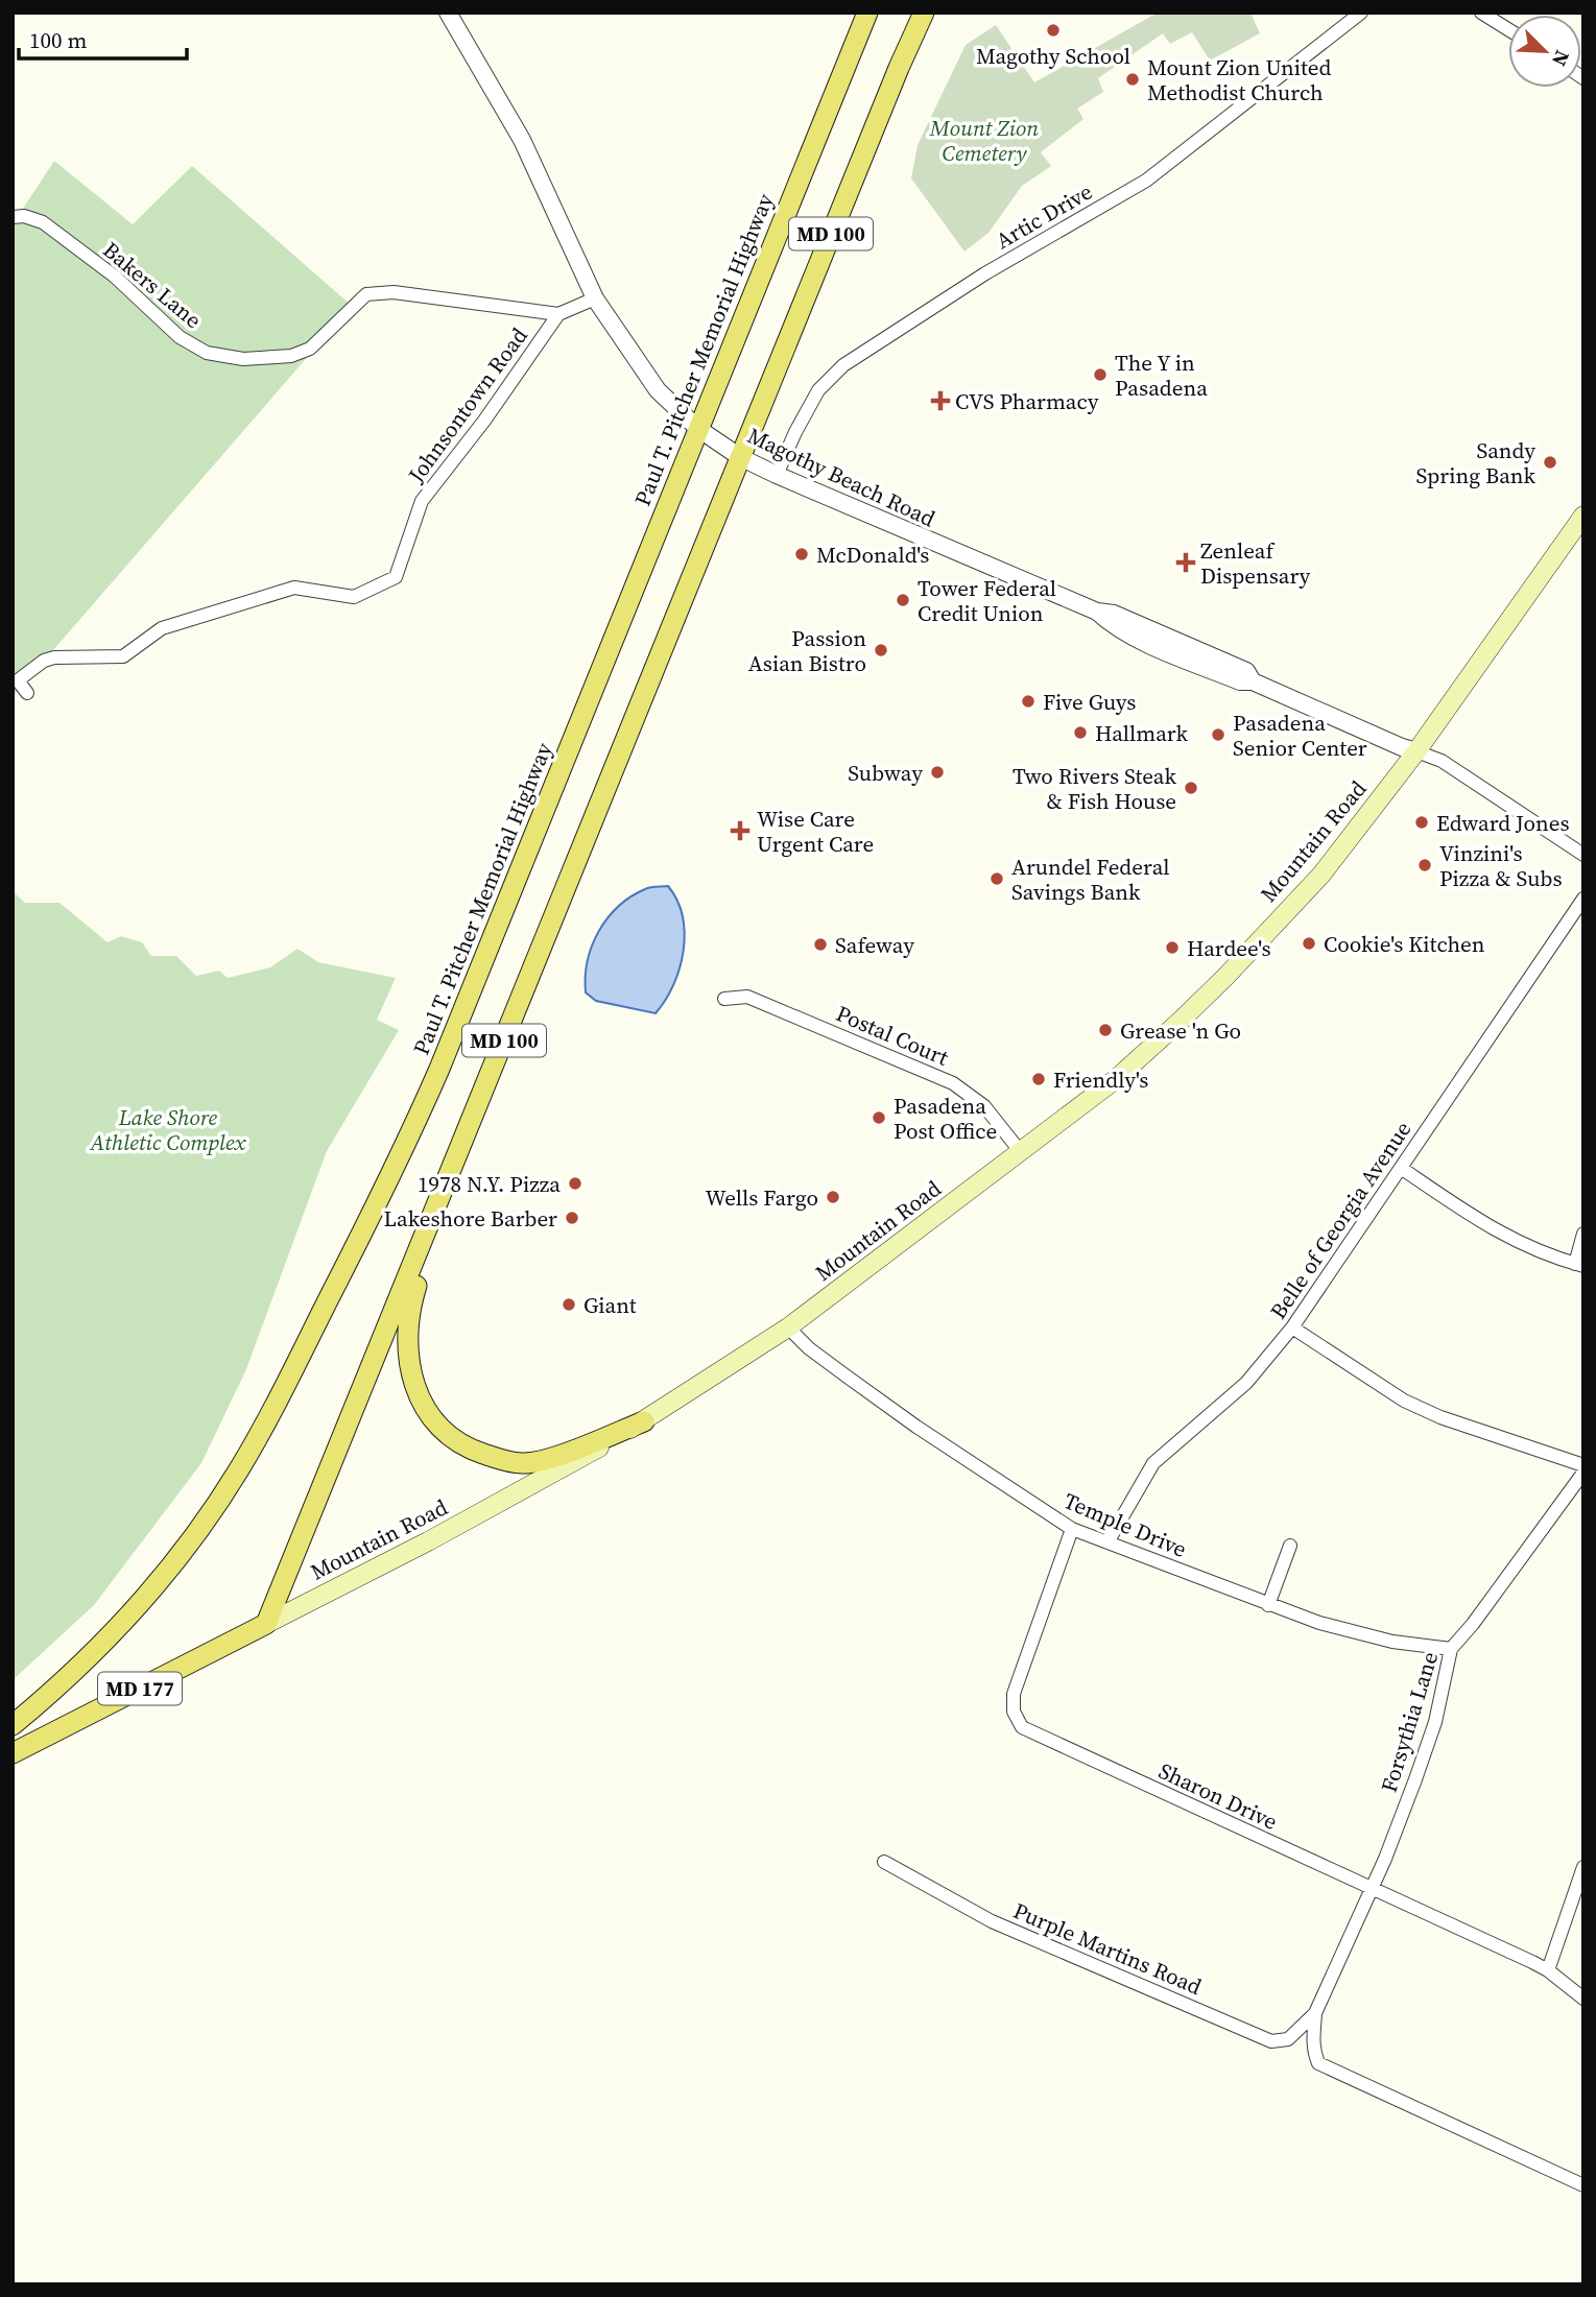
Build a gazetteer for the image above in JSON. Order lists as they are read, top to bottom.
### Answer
{
  "streets": {
    "main road": [
      "MD 100",
      "Paul T. Pitcher Memorial Highway",
      "Mountain Road",
      "MD 177"
    ],
    "street": [
      "Artic Drive",
      "Bakers Lane",
      "Johnsontown Road",
      "Magothy Beach Road",
      "Postal Court",
      "Belle of Georgia Avenue",
      "Temple Drive",
      "Forsythia Lane",
      "Sharon Drive",
      "Purple Martins Road"
    ]
  },
  "crossings": [
    ["Artic Drive", "Magothy Beach Road"],
    ["MD 100", "Magothy Beach Road"],
    ["MD 100", "Mountain Road"],
    ["Bakers Lane", "Johnsontown Road"],
    ["Paul T. Pitcher Memorial Highway", "Magothy Beach Road"],
    ["Magothy Beach Road", "Mountain Road"],
    ["Mountain Road", "Postal Court"],
    ["Mountain Road", "Temple Drive"],
    ["Belle of Georgia Avenue", "Temple Drive"],
    ["Temple Drive", "Forsythia Lane"],
    ["Temple Drive", "Sharon Drive"],
    ["Forsythia Lane", "Sharon Drive"],
    ["Forsythia Lane", "Purple Martins Road"],
    ["Sharon Drive", "Purple Martins Road"]
  ],
  "parks": ["Mount Zion Cemetery", "Lake Shore Athletic Complex"],
  "places": {
    "other": [
      "Magothy School",
      "Mount Zion United Methodist Church",
      "The Y in Pasadena",
      "Sandy Spring Bank",
      "McDonald's",
      "Tower Federal Credit Union",
      "Passion Asian Bistro",
      "Five Guys",
      "Hallmark",
      "Pasadena Senior Center",
      "Subway",
      "Two Rivers Steak & Fish House",
      "Edward Jones",
      "Vinzini's Pizza & Subs",
      "Arundel Federal Savings Bank",
      "Cookie's Kitchen",
      "Safeway",
      "Hardee's",
      "Grease 'n Go",
      "Friendly's",
      "Pasadena Post Office",
      "1978 N.Y. Pizza",
      "Wells Fargo",
      "Lakeshore Barber",
      "Giant"
    ],
    "health": ["CVS Pharmacy", "Zenleaf Dispensary", "Wise Care Urgent Care"]
  },
  "scale_bar": "100 m",
  "north": "bottom right"
}
